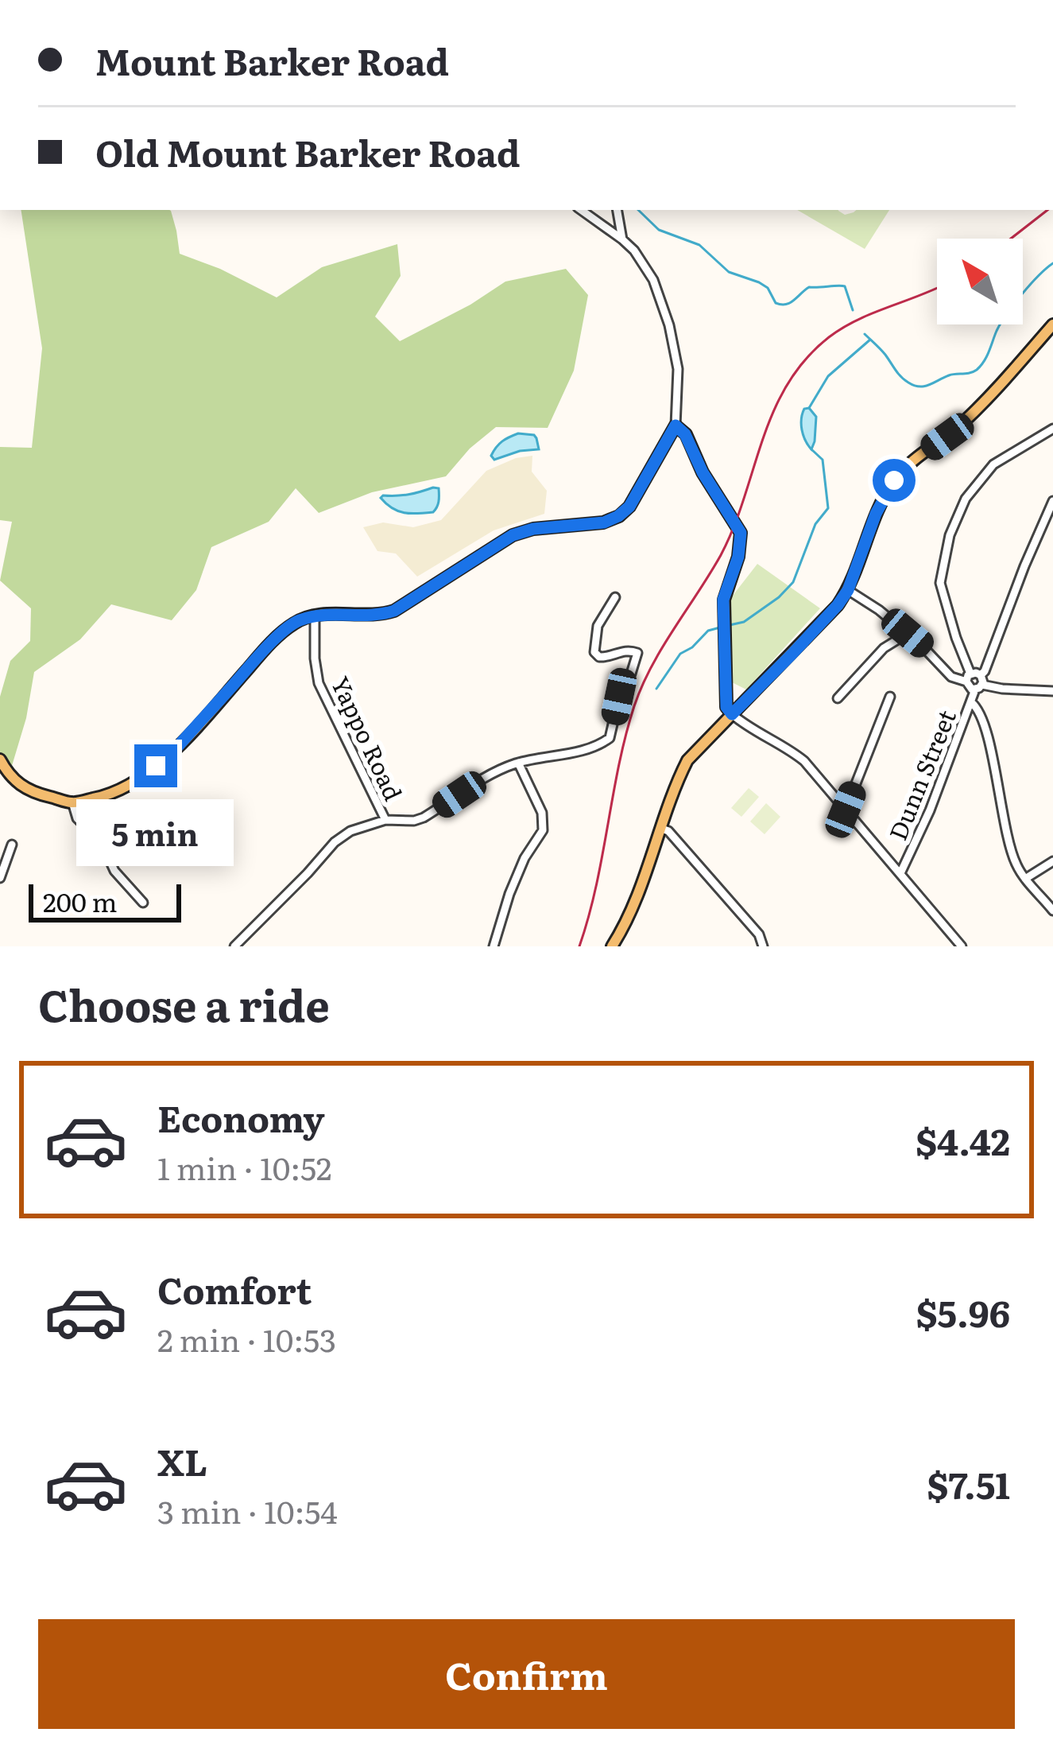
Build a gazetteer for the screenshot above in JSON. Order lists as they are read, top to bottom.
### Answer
{
  "streets": {
    "street": ["Yappo Road", "Dunn Street"]
  },
  "scale_bar": "200 m",
  "north": "top left",
  "page": {
    "banner": ["Mount Barker Road", "Old Mount Barker Road"],
    "bubble": "5 min",
    "scale": "200 m",
    "heading": "Choose a ride",
    "list": [
      {
        "name": "Economy",
        "note": "1 min · 10:52",
        "value": "$4.42"
      },
      {
        "name": "Comfort",
        "note": "2 min · 10:53",
        "value": "$5.96"
      },
      {
        "name": "XL",
        "note": "3 min · 10:54",
        "value": "$7.51"
      }
    ],
    "buttons": "Confirm"
  }
}
